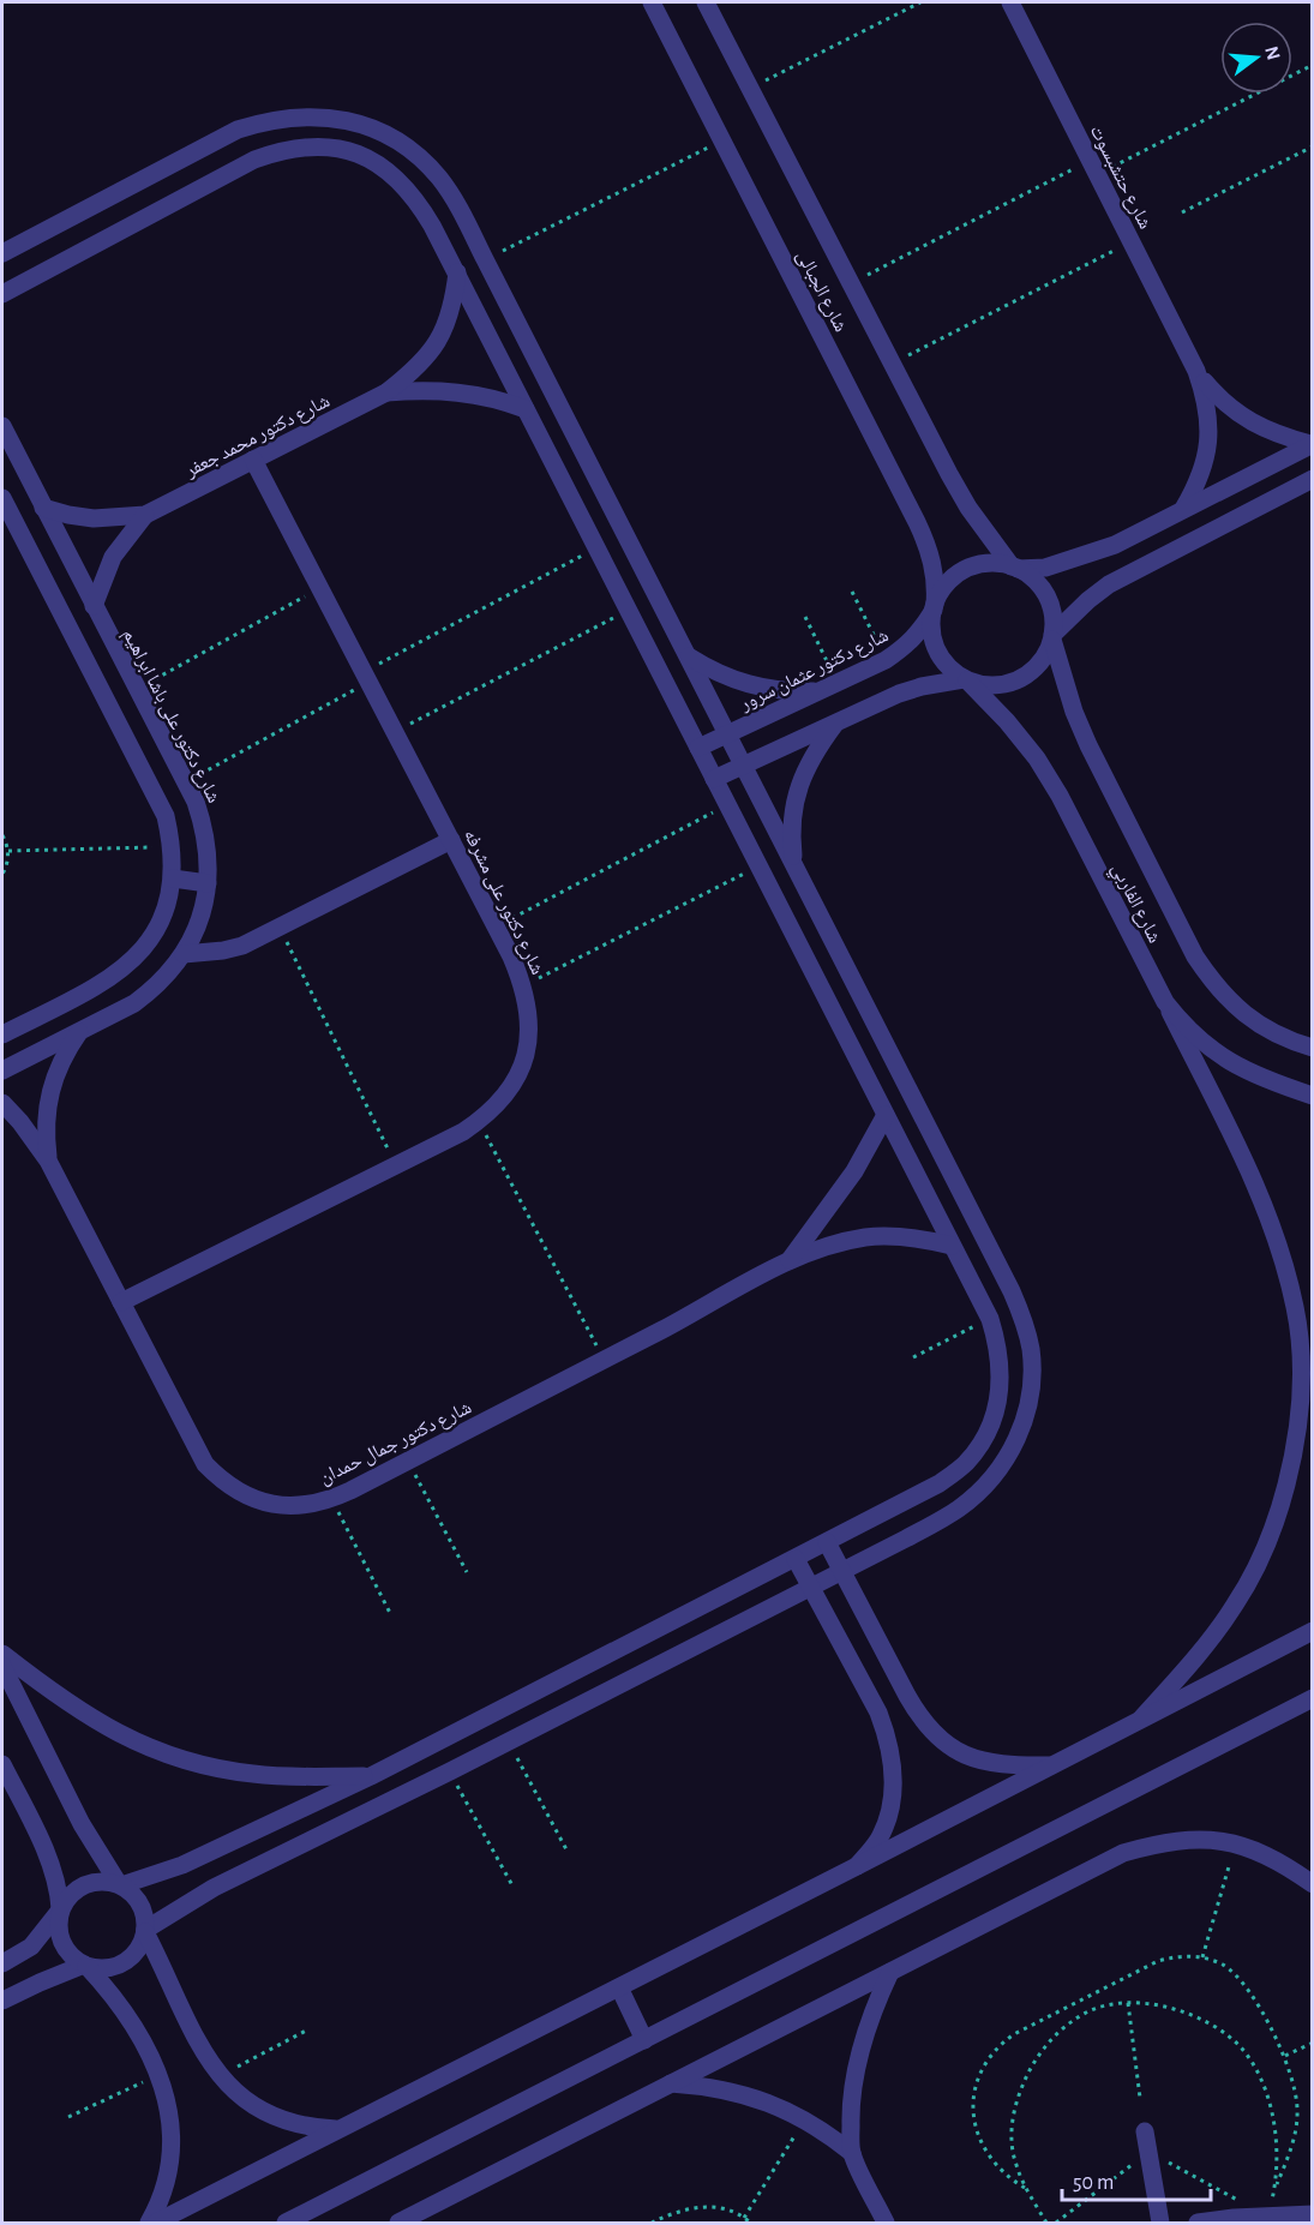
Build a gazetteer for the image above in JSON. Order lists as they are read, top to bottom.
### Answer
{
  "streets": {
    "street": [
      "شارع حتشبسوت",
      "شارع الجبالى",
      "شارع دكتور محمد جعفر",
      "شارع دكتور عثمان سرور",
      "شارع دكتور على باشا ابراهيم",
      "شارع دكتور على مشرفه",
      "شارع الفاربي",
      "شارع دكتور جمال حمدان"
    ]
  },
  "crossings": [
    ["شارع الجبالى", "شارع دكتور عثمان سرور"],
    ["شارع الجبالى", "شارع الفاربي"],
    ["شارع دكتور محمد جعفر", "شارع دكتور على باشا ابراهيم"],
    ["شارع دكتور محمد جعفر", "شارع دكتور على مشرفه"],
    ["شارع دكتور عثمان سرور", "شارع الفاربي"],
    ["شارع دكتور على باشا ابراهيم", "شارع دكتور جمال حمدان"],
    ["شارع دكتور على مشرفه", "شارع دكتور جمال حمدان"]
  ],
  "scale_bar": "50 m",
  "north": "right"
}
